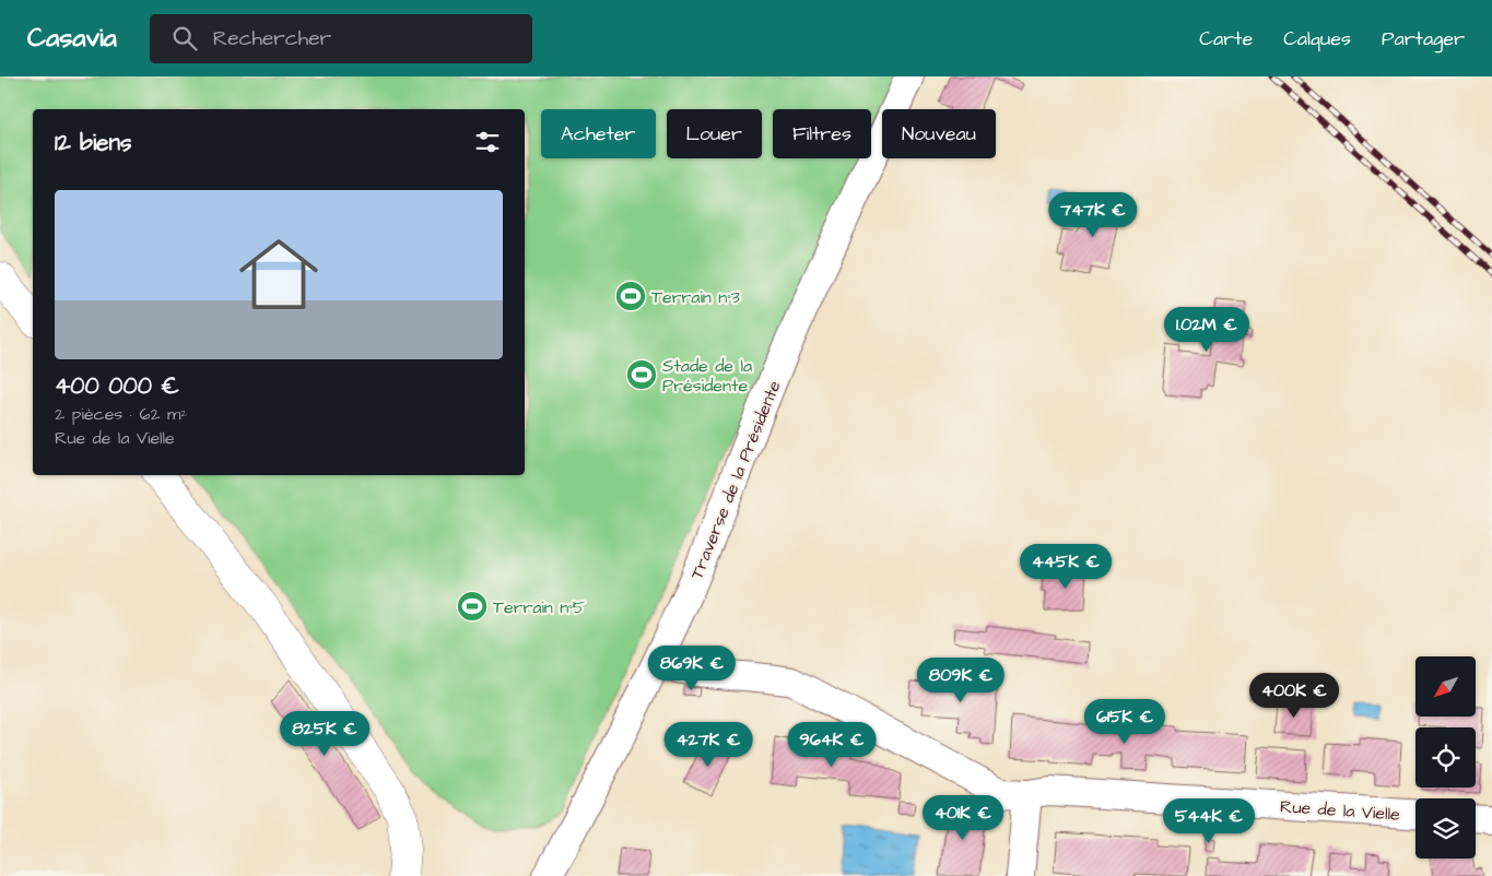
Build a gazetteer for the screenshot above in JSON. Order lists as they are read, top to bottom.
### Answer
{
  "streets": {
    "street": ["Traverse de la Présidente", "Rue de la Vielle"]
  },
  "crossings": [
    ["Traverse de la Présidente", "Rue de la Vielle"]
  ],
  "places": {
    "sports": ["Terrain n°3", "Stade de la Présidente", "Terrain n°5"]
  },
  "north": "bottom left",
  "page": {
    "header": "Casavia",
    "search": "Rechercher",
    "nav": ["Carte", "Calques", "Partager"],
    "chip": [
      "Acheter",
      "Louer",
      "Filtres",
      "Nouveau"
    ],
    "heading": "12 biens",
    "list": [
      {
        "name": "400 000 €",
        "note": "2 pièces · 62 m² · Rue de la Vielle"
      }
    ],
    "price": [
      "747K €",
      "1.02M €",
      "445K €",
      "869K €",
      "809K €",
      "400K €",
      "615K €",
      "825K €",
      "427K €",
      "964K €",
      "401K €",
      "544K €"
    ]
  }
}
